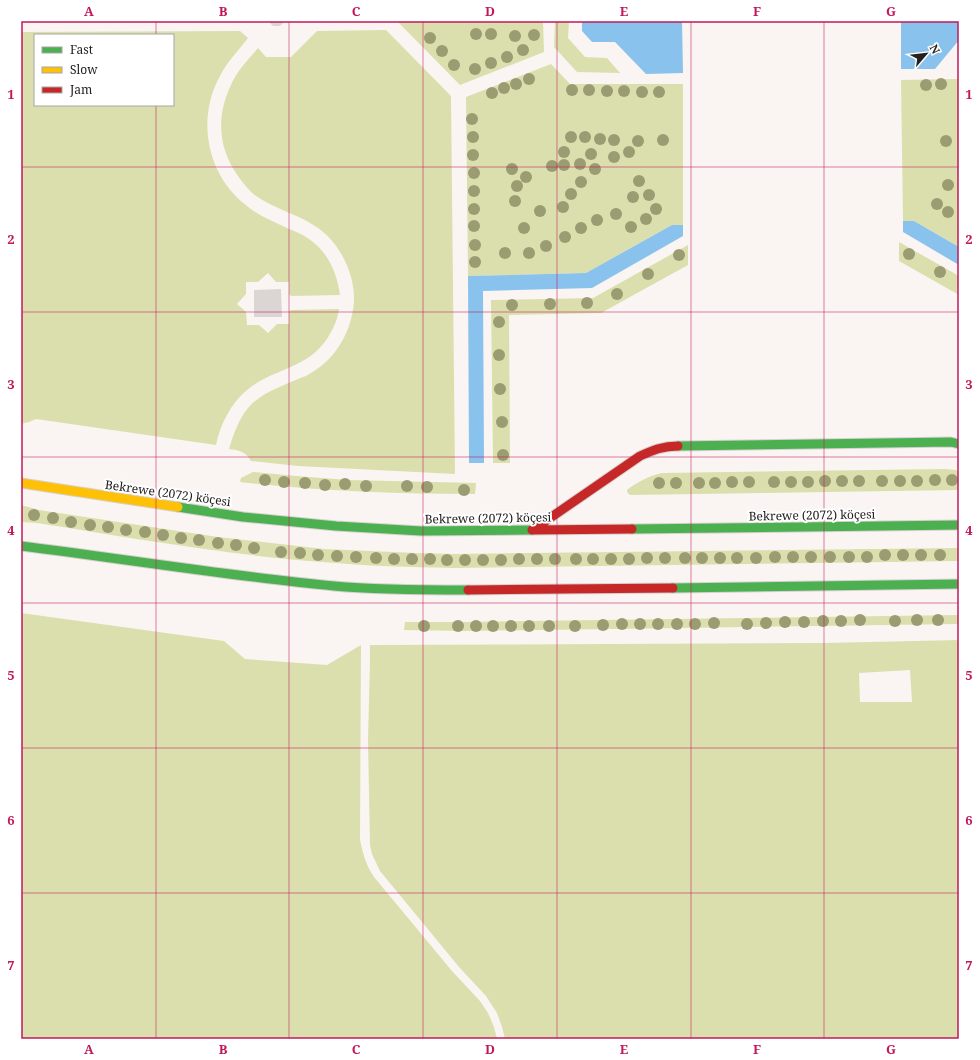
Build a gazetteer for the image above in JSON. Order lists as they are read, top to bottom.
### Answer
{
  "streets": {
    "main road": ["Bekrewe (2072) köçesi"]
  },
  "legend": ["Fast", "Slow", "Jam"],
  "north": "top right",
  "grid": {
    "columns": [
      "A",
      "B",
      "C",
      "D",
      "E",
      "F",
      "G"
    ],
    "rows": [
      "1",
      "2",
      "3",
      "4",
      "5",
      "6",
      "7"
    ]
  }
}
